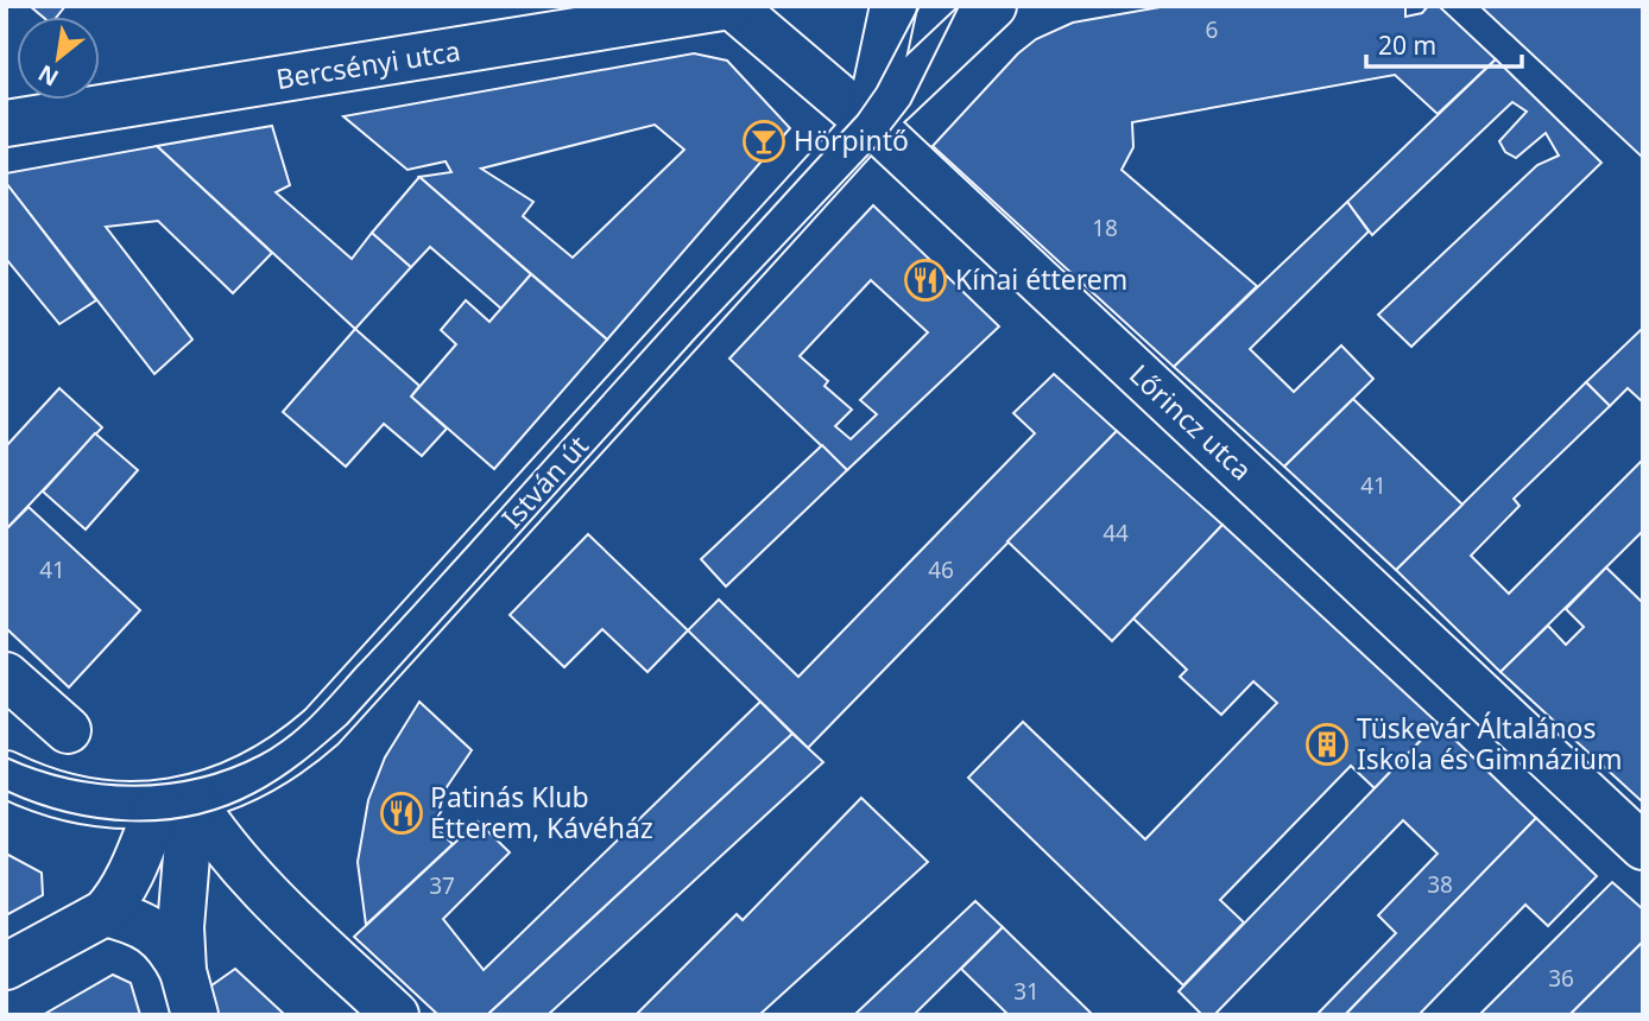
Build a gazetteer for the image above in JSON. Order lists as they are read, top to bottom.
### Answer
{
  "streets": {
    "street": ["Bercsényi utca", "Lőrincz utca", "István út"]
  },
  "crossings": [
    ["Bercsényi utca", "Lőrincz utca"],
    ["Lőrincz utca", "István út"]
  ],
  "places": {
    "bar": ["Hörpintő"],
    "restaurant": ["Kínai étterem", "Patinás Klub Étterem, Kávéház"],
    "building": ["Tüskevár Általános Iskola és Gimnázium"]
  },
  "house_numbers": [
    "6",
    "18",
    "41",
    "44",
    "41",
    "46",
    "38",
    "37",
    "36",
    "31"
  ],
  "scale_bar": "20 m",
  "north": "bottom left"
}
